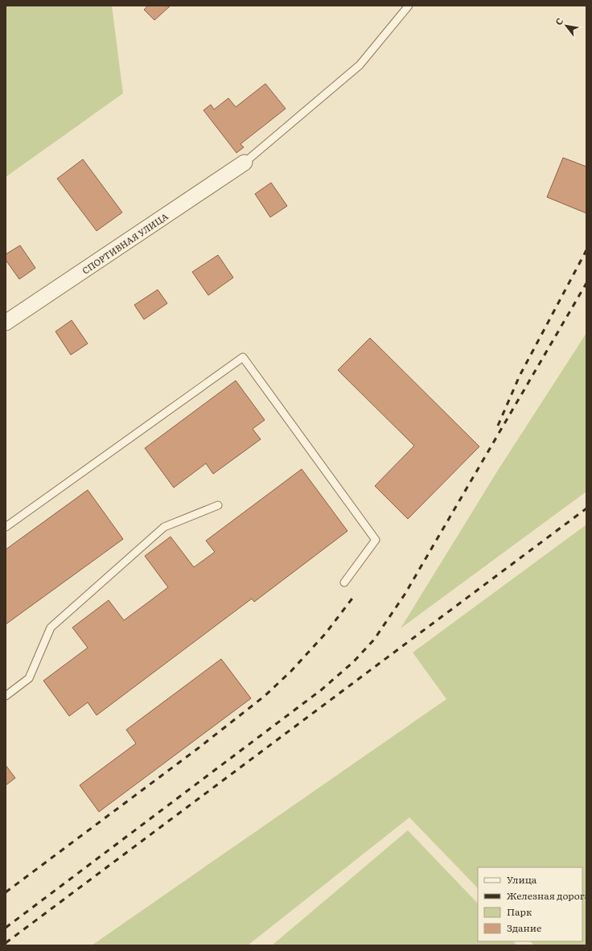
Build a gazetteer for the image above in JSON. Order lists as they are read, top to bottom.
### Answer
{
  "streets": {
    "street": ["СПОРТИВНАЯ УЛИЦА"]
  },
  "legend": [
    "Улица",
    "Железная дорога",
    "Парк",
    "Здание"
  ],
  "north": "top left"
}
